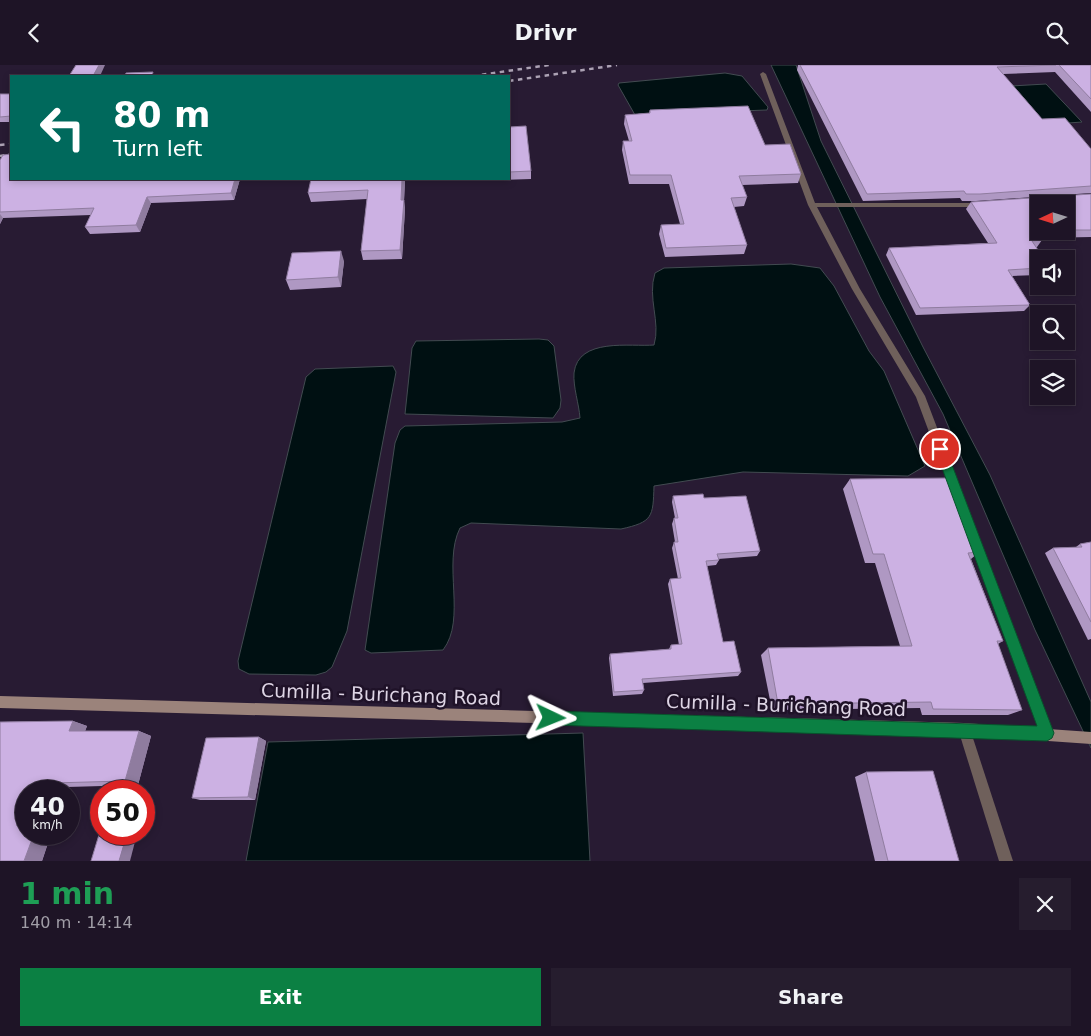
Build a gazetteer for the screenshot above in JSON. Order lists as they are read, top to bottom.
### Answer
{
  "streets": {
    "main road": ["Cumilla - Burichang Road"]
  },
  "north": "left",
  "page": {
    "header": "Drivr",
    "turn": ["80 m", "Turn left"],
    "speed": "40 km/h",
    "limit": "50",
    "heading": ["1 min", "140 m · 14:14"],
    "buttons": ["Exit", "Share"]
  }
}
